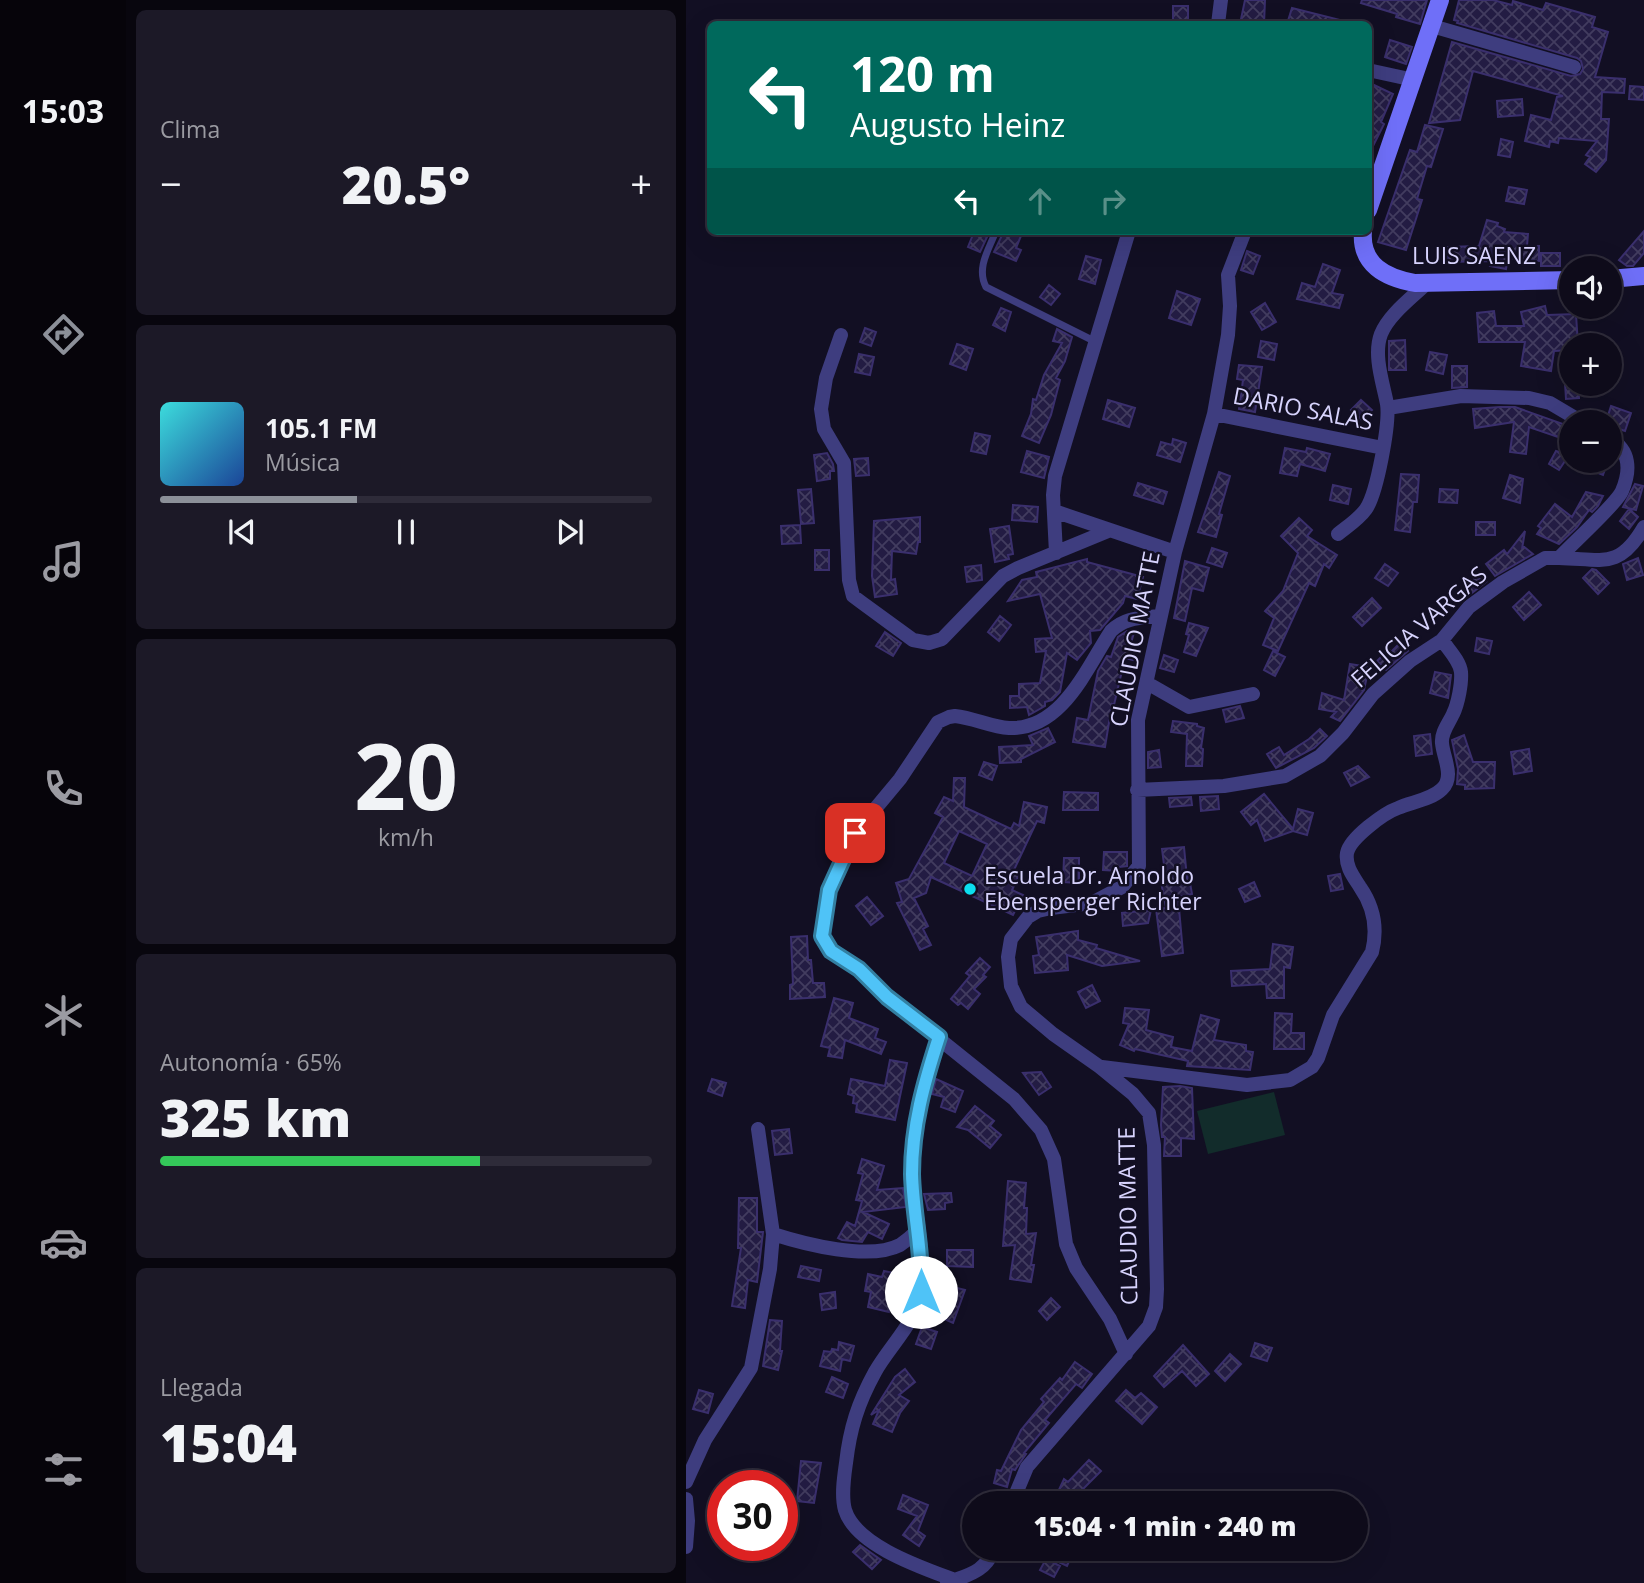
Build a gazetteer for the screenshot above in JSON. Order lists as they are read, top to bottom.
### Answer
{
  "streets": {
    "main road": ["LUIS SAENZ"],
    "street": ["DARIO SALAS", "FELICIA VARGAS", "CLAUDIO MATTE"]
  },
  "crossings": [
    ["DARIO SALAS", "CLAUDIO MATTE"],
    ["FELICIA VARGAS", "CLAUDIO MATTE"]
  ],
  "places": ["Escuela Dr. Arnoldo Ebensperger Richter"],
  "page": {
    "tabs": "15:03",
    "tile": [
      "Clima",
      ["20", "km/h"],
      ["Autonomía · 65%", "325 km"],
      ["Llegada", "15:04"]
    ],
    "turn": ["120 m", "Augusto Heinz"],
    "heat": ["−", "20.5°", "+"],
    "map_buttons": ["+", "−"],
    "song": ["105.1 FM", "Música"],
    "limit": "30",
    "trip": "15:04 · 1 min · 240 m"
  }
}
